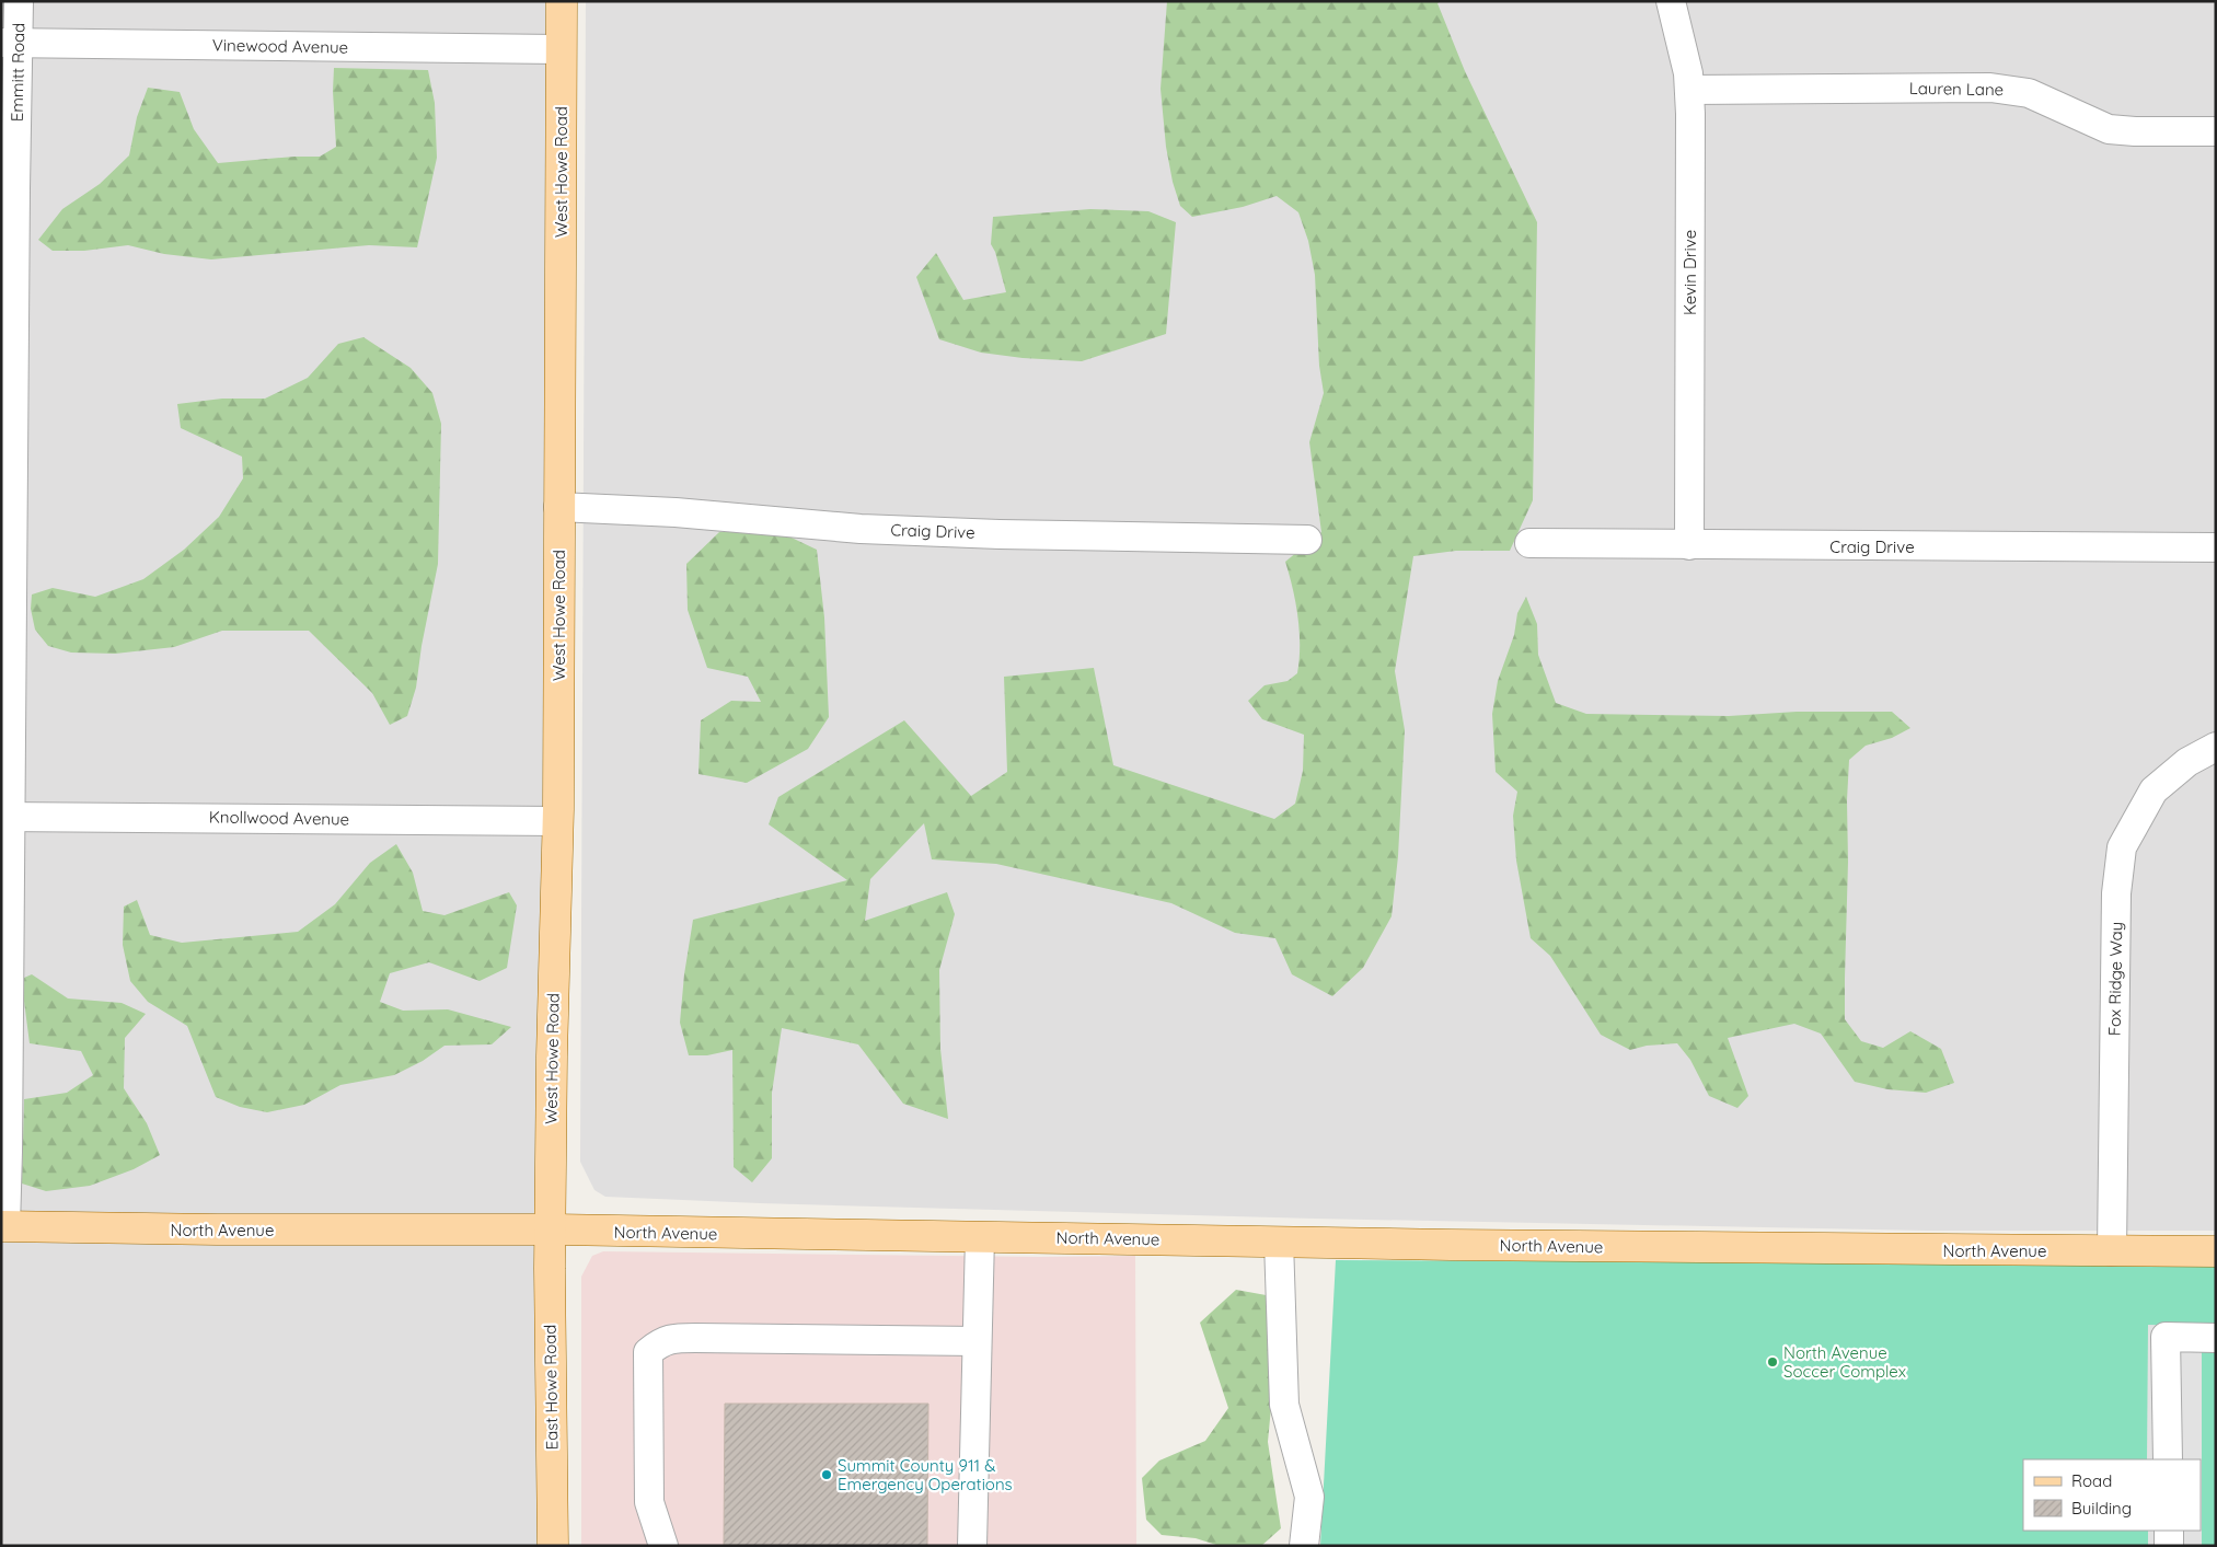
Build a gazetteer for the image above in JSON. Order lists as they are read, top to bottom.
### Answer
{
  "streets": {
    "main road": ["West Howe Road", "North Avenue", "East Howe Road"],
    "street": [
      "Vinewood Avenue",
      "Emmitt Road",
      "Lauren Lane",
      "Kevin Drive",
      "Craig Drive",
      "Knollwood Avenue",
      "Fox Ridge Way"
    ]
  },
  "crossings": [
    ["Vinewood Avenue", "Emmitt Road"],
    ["Vinewood Avenue", "West Howe Road"],
    ["Emmitt Road", "Knollwood Avenue"],
    ["Emmitt Road", "North Avenue"],
    ["Lauren Lane", "Kevin Drive"],
    ["West Howe Road", "Craig Drive"],
    ["West Howe Road", "Knollwood Avenue"],
    ["West Howe Road", "North Avenue"],
    ["West Howe Road", "East Howe Road"],
    ["Kevin Drive", "Craig Drive"],
    ["Fox Ridge Way", "North Avenue"],
    ["North Avenue", "East Howe Road"]
  ],
  "places": ["North Avenue Soccer Complex", "Summit County 911 & Emergency Operations"],
  "legend": ["Road", "Building"]
}
